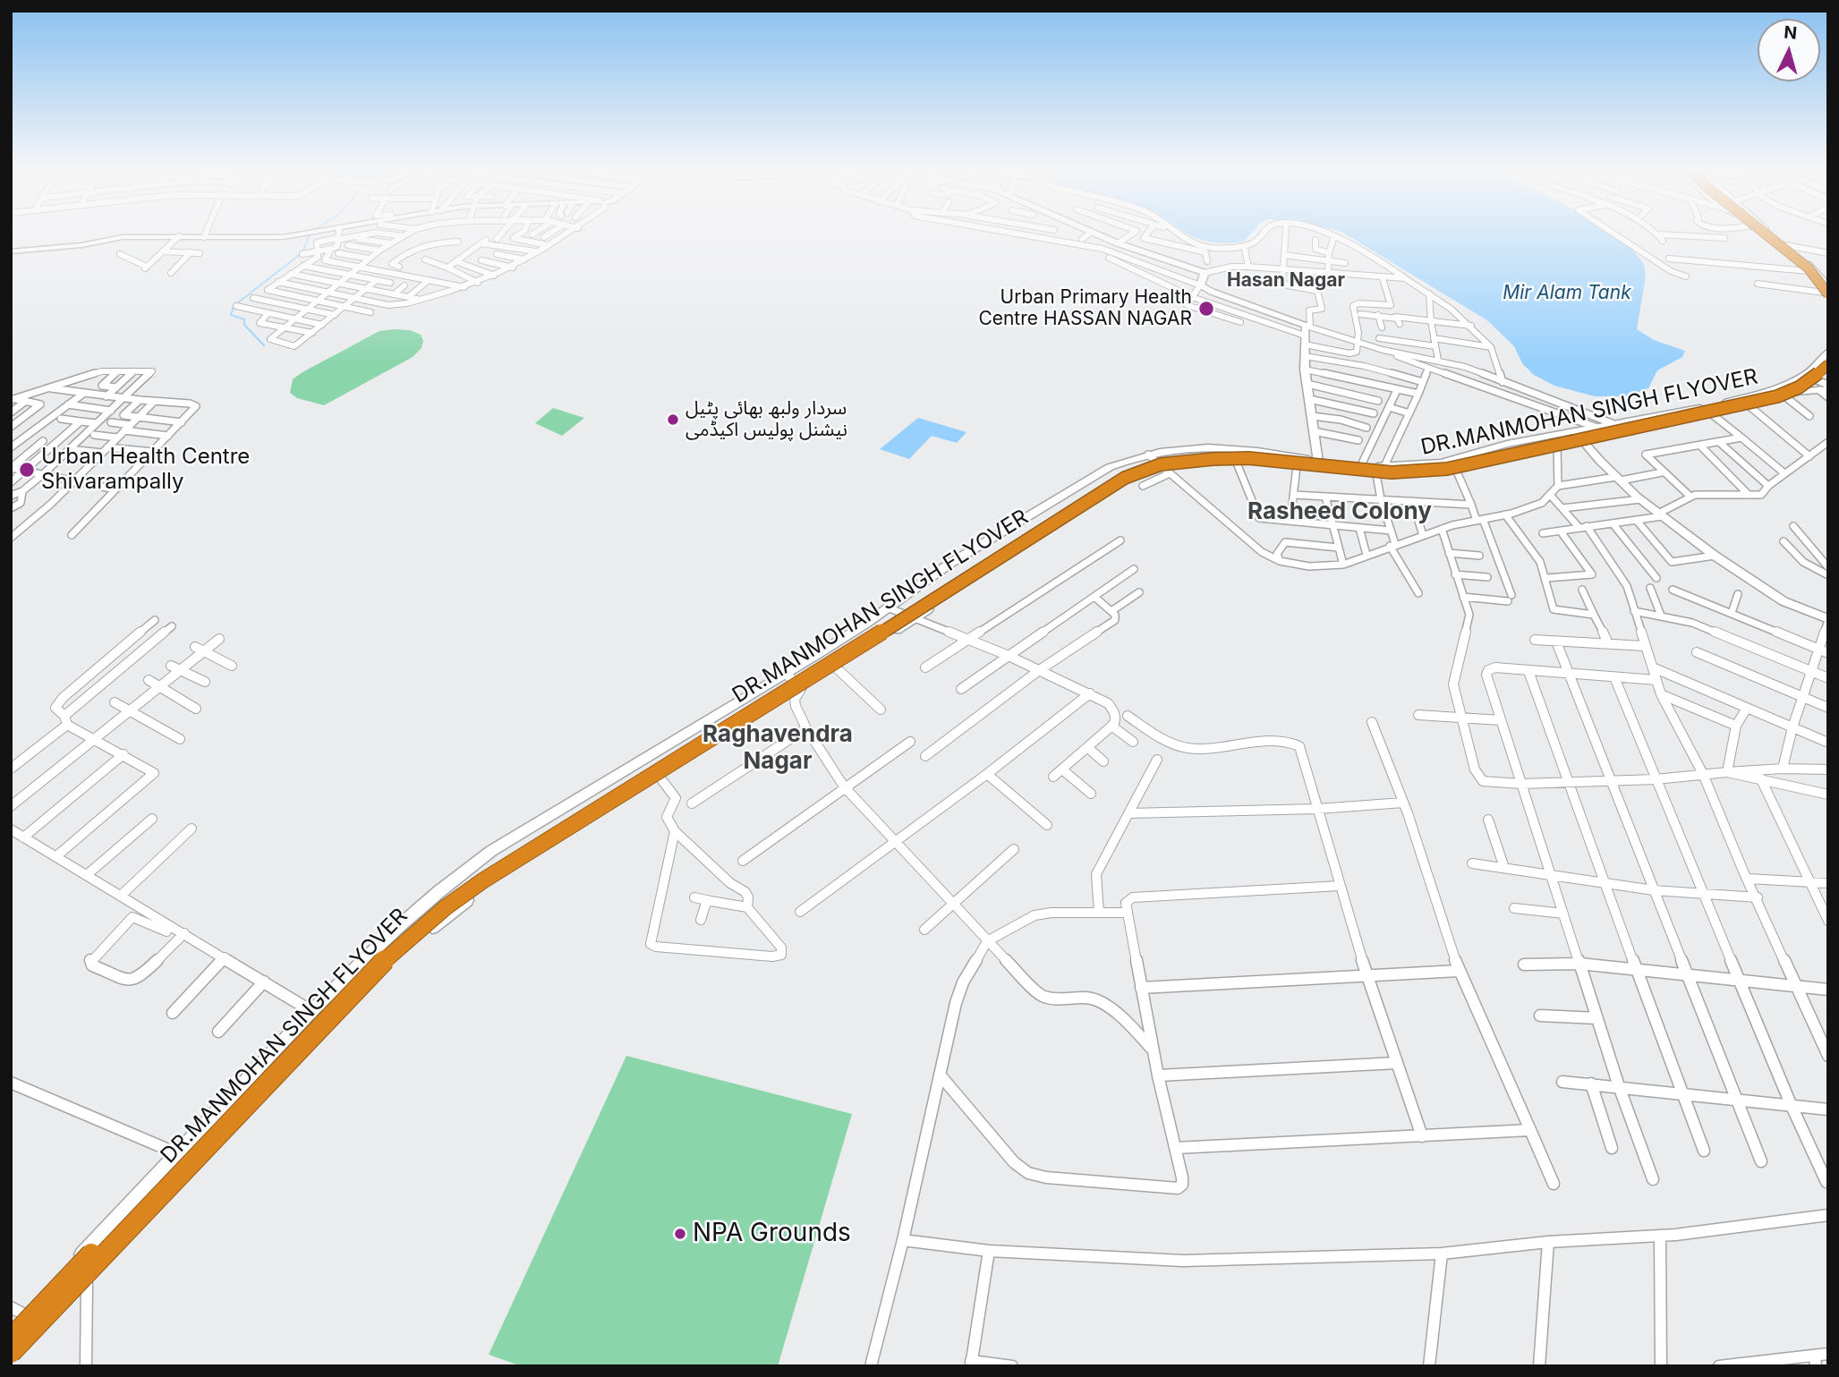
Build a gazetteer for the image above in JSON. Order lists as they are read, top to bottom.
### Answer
{
  "streets": {
    "highway": ["DR.MANMOHAN SINGH FLYOVER"]
  },
  "districts": ["Hasan Nagar", "Rasheed Colony", "Raghavendra Nagar"],
  "water": ["Mir Alam Tank"],
  "places": [
    "Urban Primary Health Centre HASSAN NAGAR",
    "سردار ولبھ بھائی پٹیل نیشنل پولیس اکیڈمی",
    "Urban Health Centre Shivarampally",
    "NPA Grounds"
  ],
  "north": "top"
}
